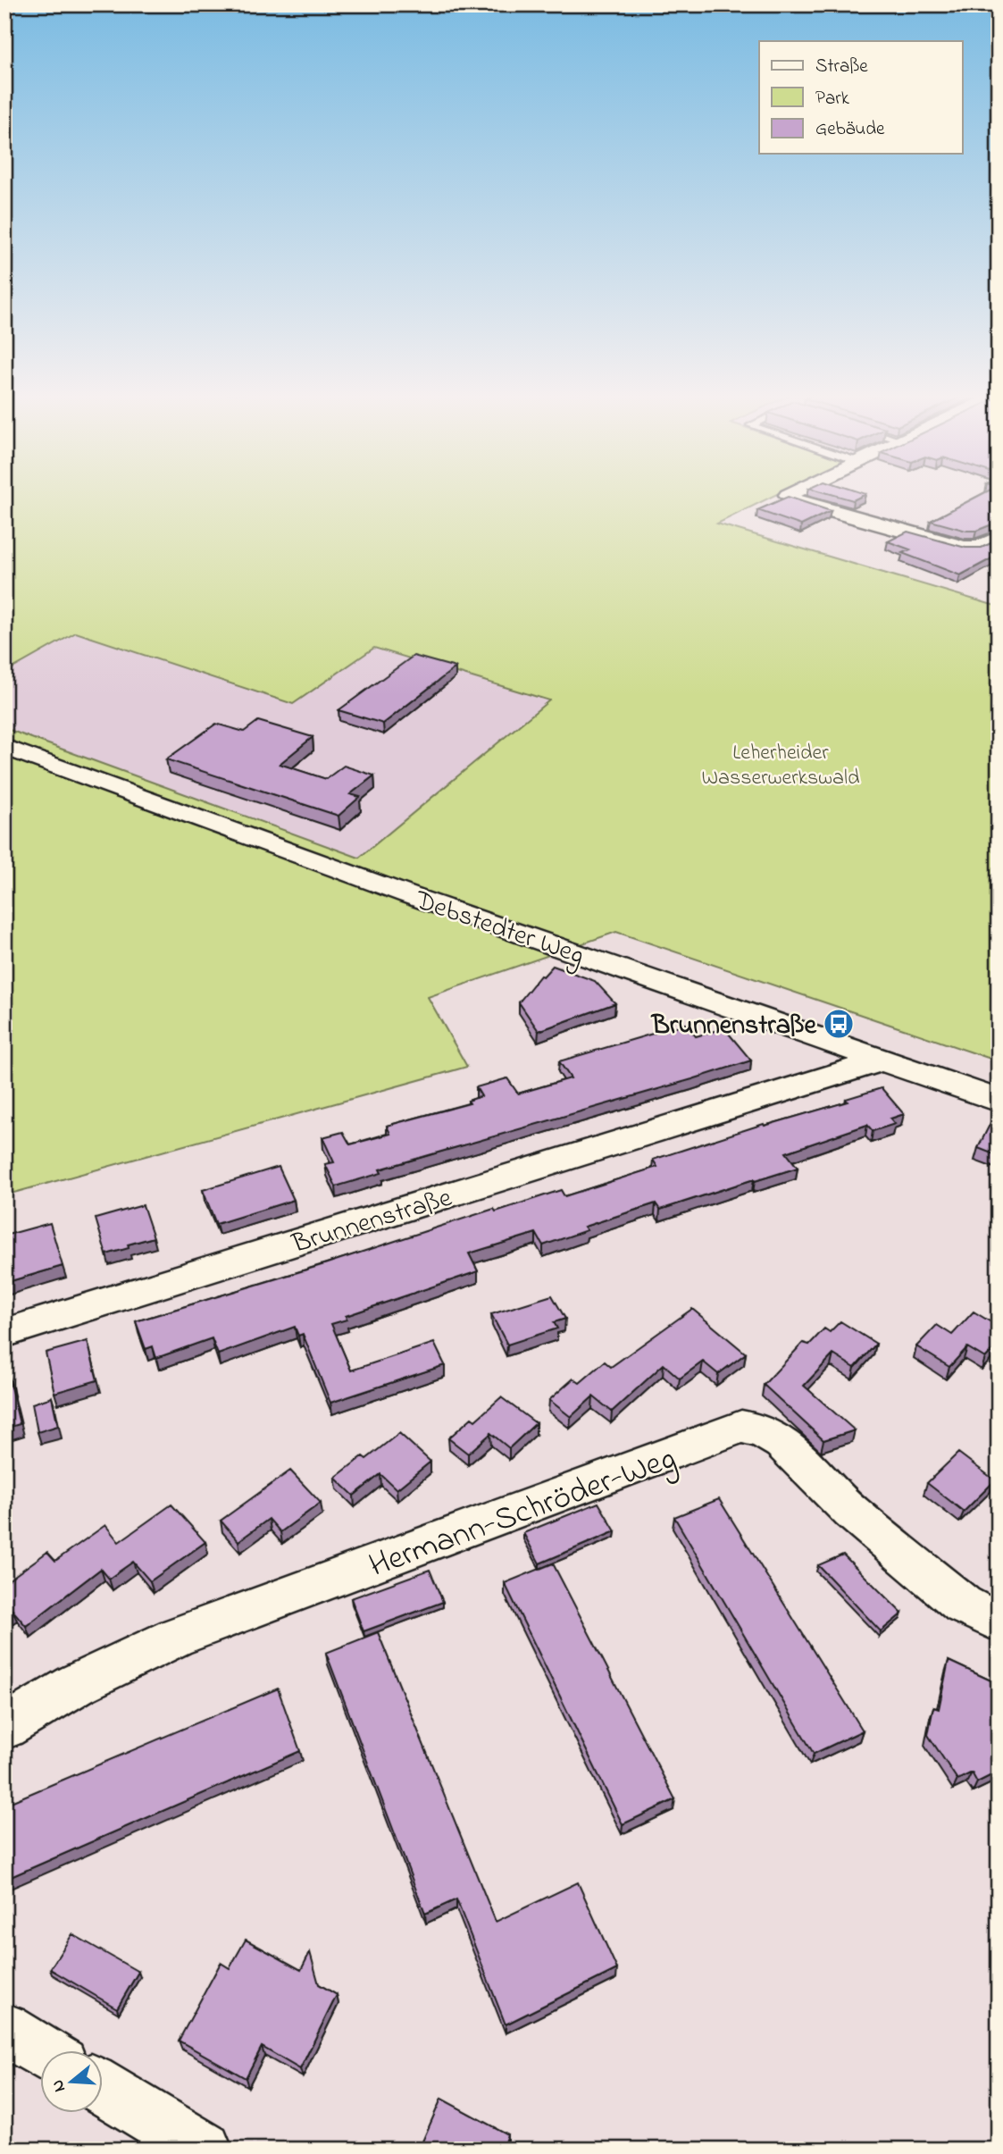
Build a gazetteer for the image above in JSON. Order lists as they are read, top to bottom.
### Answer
{
  "streets": {
    "street": ["Debstedter Weg", "Brunnenstraße", "Hermann-Schröder-Weg"]
  },
  "crossings": [
    ["Debstedter Weg", "Brunnenstraße"]
  ],
  "parks": ["Leherheider Wasserwerkswald"],
  "places": {
    "bus stop": ["Brunnenstraße"]
  },
  "legend": ["Straße", "Park", "Gebäude"],
  "north": "left"
}
